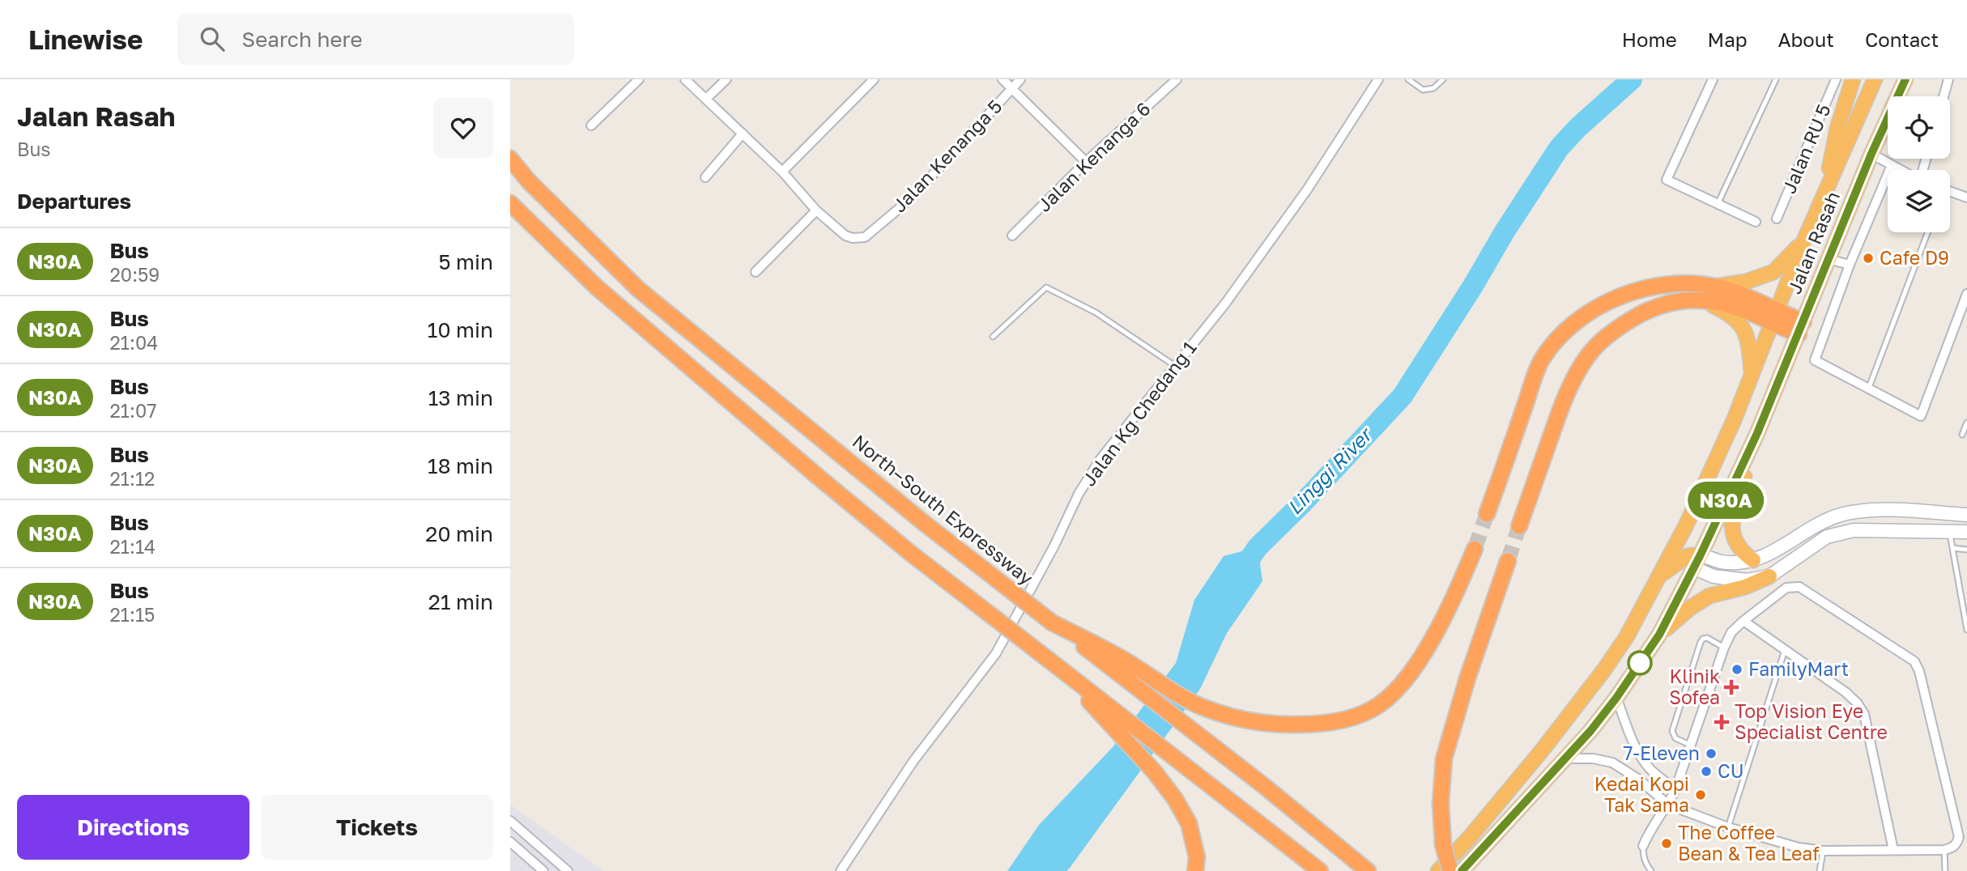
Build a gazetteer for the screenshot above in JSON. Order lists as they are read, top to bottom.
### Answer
{
  "streets": {
    "highway": ["Jalan Rasah", "North–South Expressway"],
    "street": [
      "Jalan RU 5",
      "Jalan Kenanga 5",
      "Jalan Kenanga 6",
      "Jalan Kg Chedang 1"
    ]
  },
  "water": ["Linggi River"],
  "places": {
    "other": [
      "Cafe D9",
      "FamilyMart",
      "7-Eleven",
      "CU",
      "Kedai Kopi Tak Sama",
      "The Coffee Bean & Tea Leaf"
    ],
    "health": ["Klinik Sofea", "Top Vision Eye Specialist Centre"]
  },
  "lines": ["bus line N30A"],
  "page": {
    "header": "Linewise",
    "search": "Search here",
    "nav": [
      "Home",
      "Map",
      "About",
      "Contact"
    ],
    "heading": [
      ["Jalan Rasah", "Bus"],
      "Departures"
    ],
    "on_map": "N30A",
    "list": [
      {
        "mark": "N30A",
        "name": "Bus",
        "note": "20:59",
        "value": "5 min"
      },
      {
        "mark": "N30A",
        "name": "Bus",
        "note": "21:04",
        "value": "10 min"
      },
      {
        "mark": "N30A",
        "name": "Bus",
        "note": "21:07",
        "value": "13 min"
      },
      {
        "mark": "N30A",
        "name": "Bus",
        "note": "21:12",
        "value": "18 min"
      },
      {
        "mark": "N30A",
        "name": "Bus",
        "note": "21:14",
        "value": "20 min"
      },
      {
        "mark": "N30A",
        "name": "Bus",
        "note": "21:15",
        "value": "21 min"
      }
    ],
    "buttons": ["Directions", "Tickets"]
  }
}
